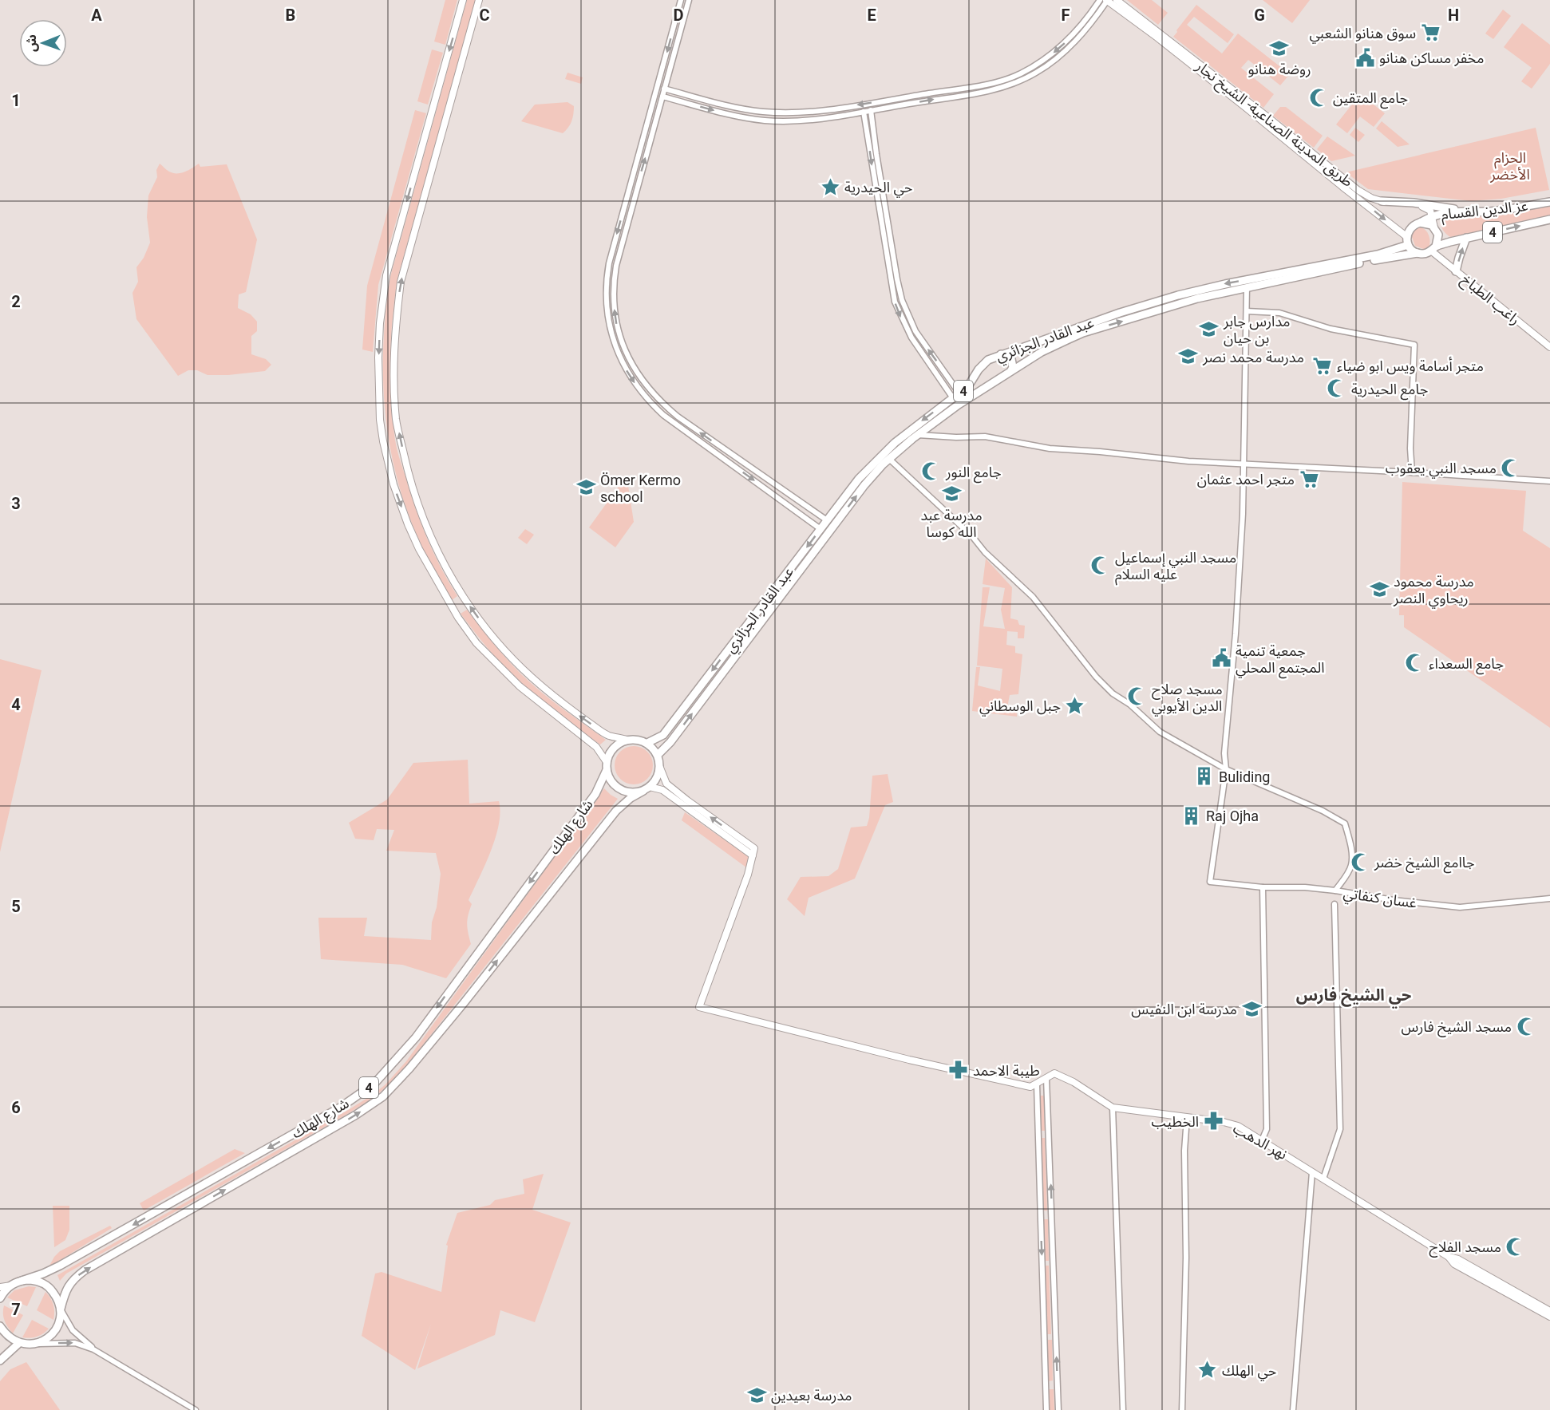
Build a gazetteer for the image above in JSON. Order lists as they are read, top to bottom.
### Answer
{
  "streets": {
    "highway": [
      "عز الدين القسام",
      "4",
      "عبد القادر الجزائري",
      "شارع الهلك"
    ],
    "main road": ["طريق المدينة الصناعية- الشيخ نجار", "راغب الطباخ", "نهر الدهب"],
    "street": ["غسان كنفاتي"]
  },
  "crossings": [
    ["طريق المدينة الصناعية- الشيخ نجار", "عز الدين القسام"],
    ["عز الدين القسام", "راغب الطباخ"],
    ["عز الدين القسام", "عبد القادر الجزائري"],
    ["راغب الطباخ", "عبد القادر الجزائري"],
    ["عبد القادر الجزائري", "شارع الهلك"]
  ],
  "districts": ["حي الشيخ فارس"],
  "parks": ["الحزام الأخضر"],
  "places": {
    "supermarket": ["سوق هنانو الشعبي", "متجر أسامة ويس ابو ضياء", "متجر احمد عثمان"],
    "school or university": [
      "روضة هنانو",
      "مدارس جابر بن حيان",
      "مدرسة محمد نصر",
      "Ömer Kermo school",
      "مدرسة عبد الله كوسا",
      "مدرسة محمود ريحاوي النصر",
      "مدرسة ابن النفيس",
      "مدرسة بعيدين"
    ],
    "public building": ["مخفر مساكن هنانو", "جمعية تنمية المجتمع المحلي"],
    "mosque": [
      "جامع المتقين",
      "جامع الحيدرية",
      "مسجد النبي يعقوب",
      "جامع النور",
      "مسجد النبي إسماعيل عليه السلام",
      "جامع السعداء",
      "مسجد صلاح الدين الأيوبي",
      "جاامع الشيخ خضر",
      "مسجد الشيخ فارس",
      "مسجد الفلاح"
    ],
    "place": ["حي الحيدرية", "جبل الوسطاني", "حي الهلك"],
    "building": ["Buliding", "Raj Ojha"],
    "pharmacy": ["طيبة الاحمد", "الخطيب"]
  },
  "north": "left",
  "grid": {
    "columns": [
      "A",
      "B",
      "C",
      "D",
      "E",
      "F",
      "G",
      "H"
    ],
    "rows": [
      "1",
      "2",
      "3",
      "4",
      "5",
      "6",
      "7"
    ]
  }
}
